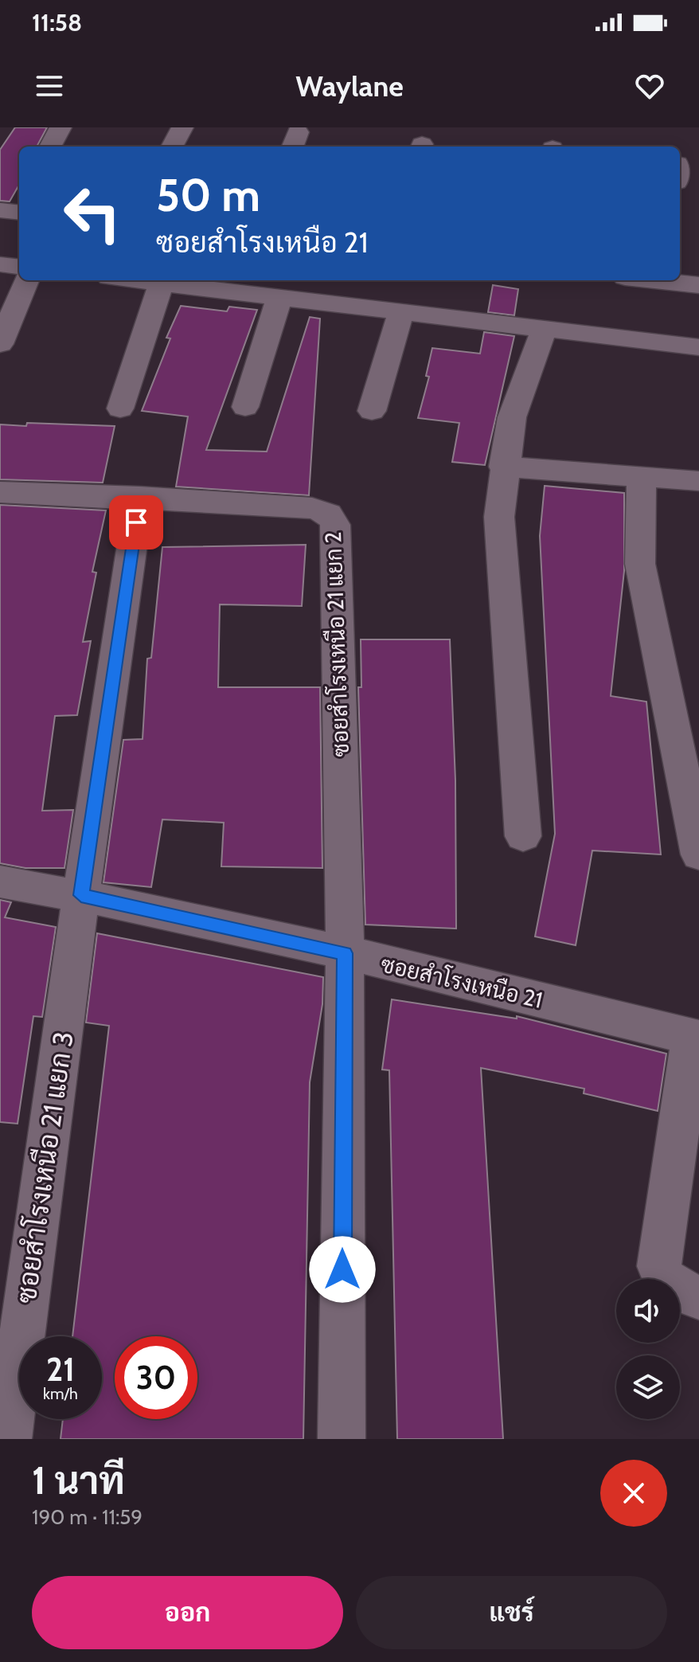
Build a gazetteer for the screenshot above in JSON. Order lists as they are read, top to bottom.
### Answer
{
  "streets": {
    "street": ["ซอยสำโรงเหนือ 21 แยก 2", "ซอยสำโรงเหนือ 21", "ซอยสำโรงเหนือ 21 แยก 3"]
  },
  "crossings": [
    ["ซอยสำโรงเหนือ 21 แยก 2", "ซอยสำโรงเหนือ 21"],
    ["ซอยสำโรงเหนือ 21 แยก 2", "ซอยสำโรงเหนือ 21 แยก 3"],
    ["ซอยสำโรงเหนือ 21", "ซอยสำโรงเหนือ 21 แยก 3"]
  ],
  "page": {
    "status": "11:58",
    "header": "Waylane",
    "turn": ["50 m", "ซอยสำโรงเหนือ 21"],
    "speed": "21 km/h",
    "limit": "30",
    "heading": ["1 นาที", "190 m · 11:59"],
    "buttons": ["ออก", "แชร์"]
  }
}
